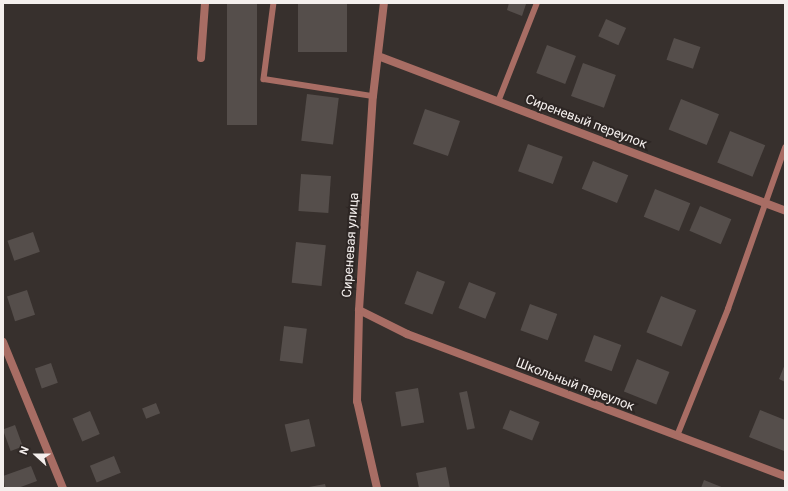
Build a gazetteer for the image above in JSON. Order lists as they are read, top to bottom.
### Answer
{
  "streets": {
    "street": ["Сиреневый переулок", "Сиреневая улица", "Школьный переулок"]
  },
  "crossings": [
    ["Сиреневый переулок", "Сиреневая улица"],
    ["Сиреневая улица", "Школьный переулок"]
  ],
  "north": "left"
}
